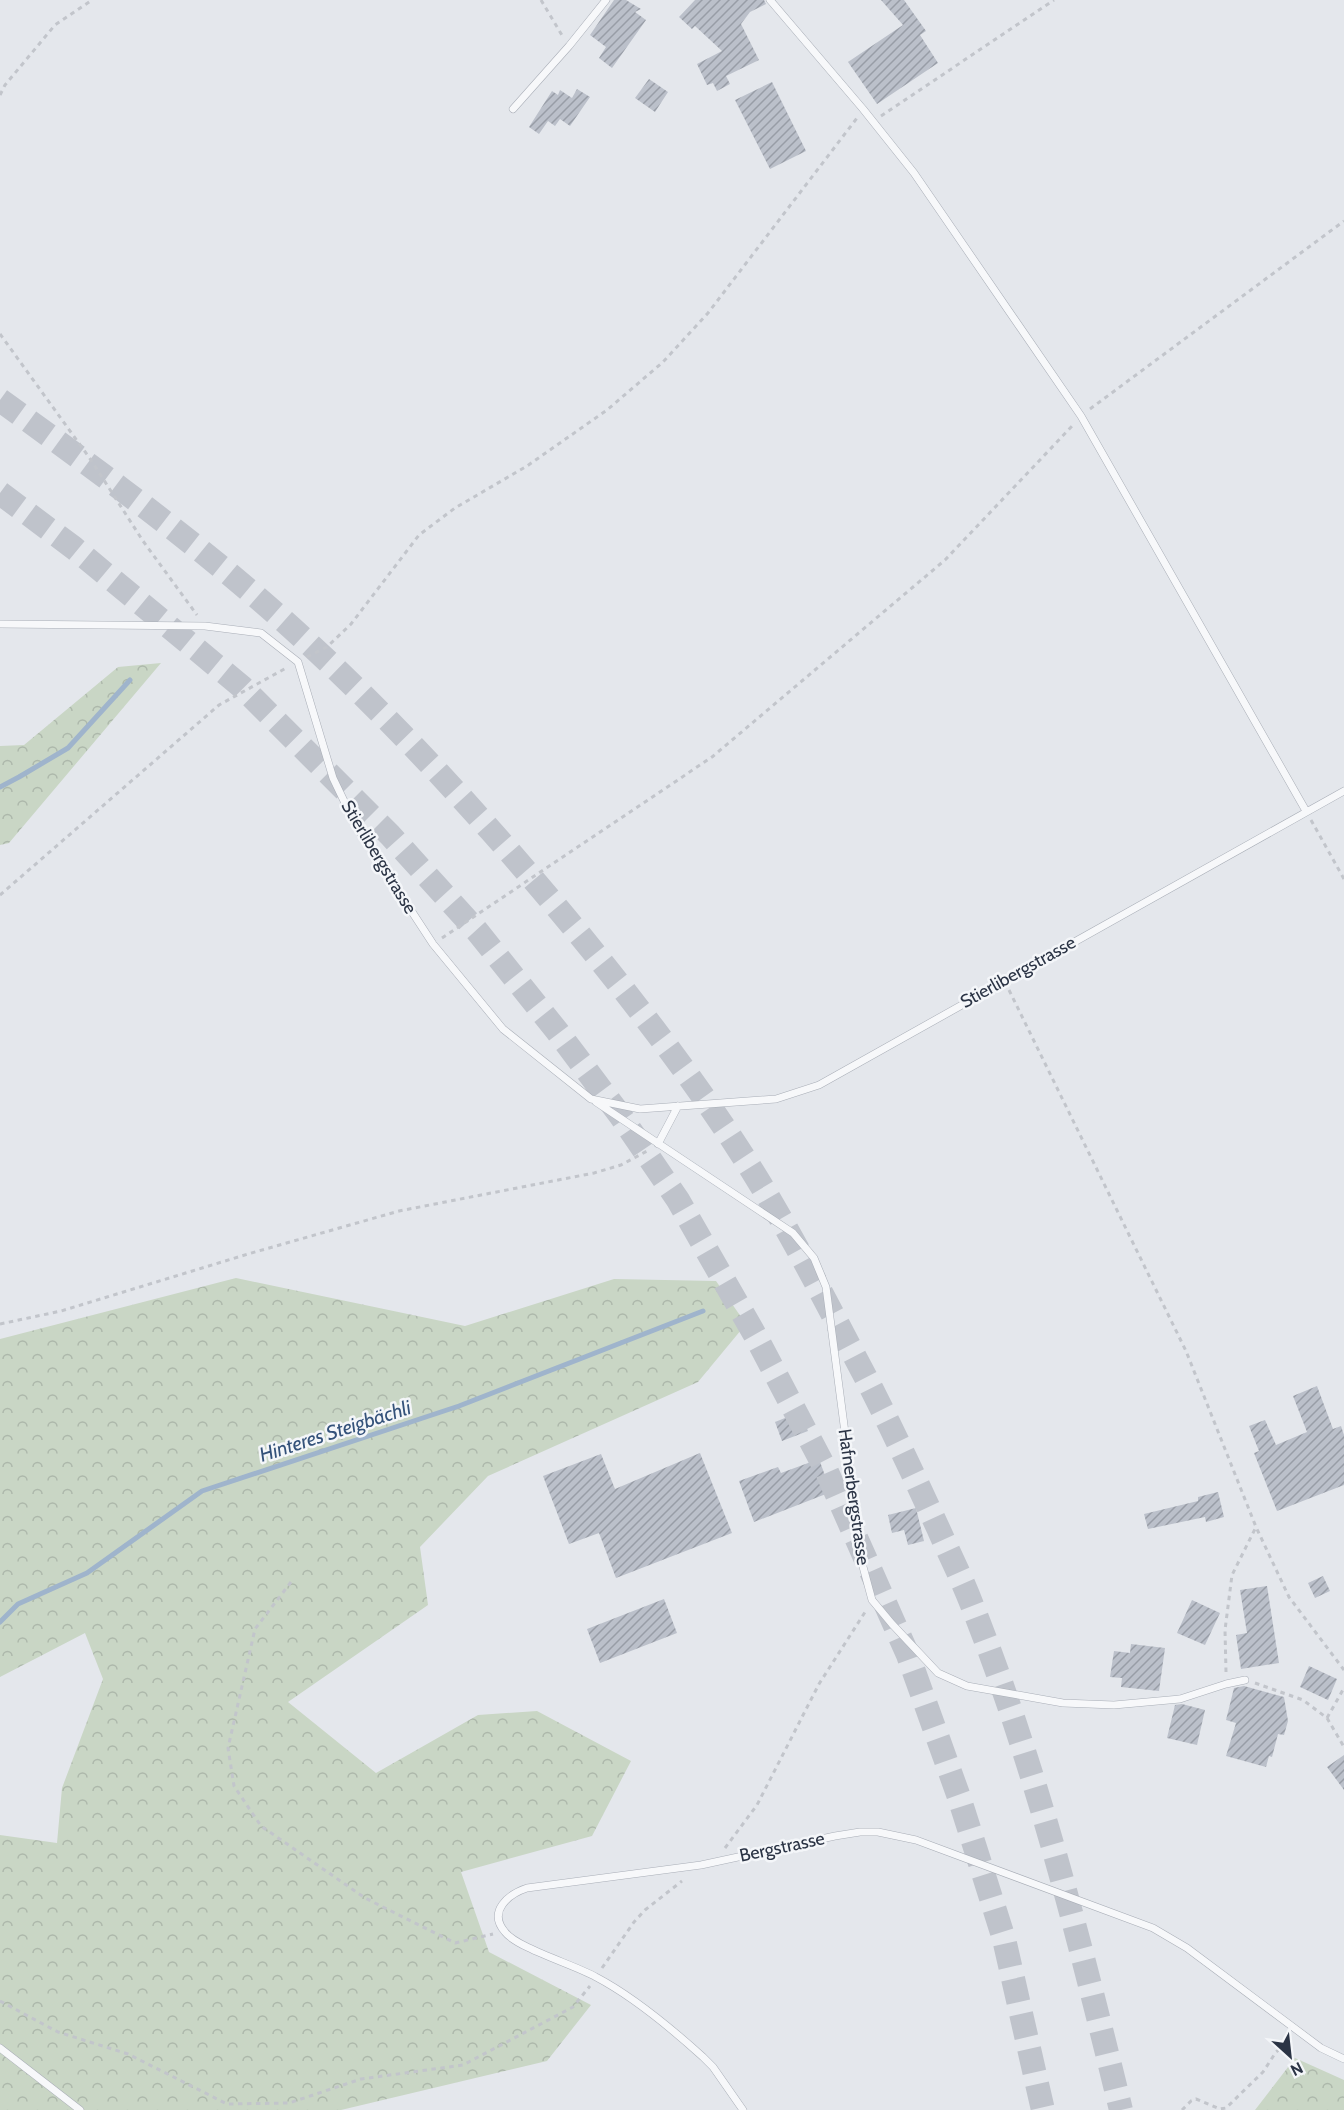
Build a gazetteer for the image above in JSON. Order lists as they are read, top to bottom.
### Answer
{
  "streets": {
    "lane": ["Stierlibergstrasse", "Hafnerbergstrasse", "Bergstrasse"]
  },
  "crossings": [
    ["Stierlibergstrasse", "Hafnerbergstrasse"]
  ],
  "water": ["Hinteres Steigbächli"],
  "north": "bottom right"
}
